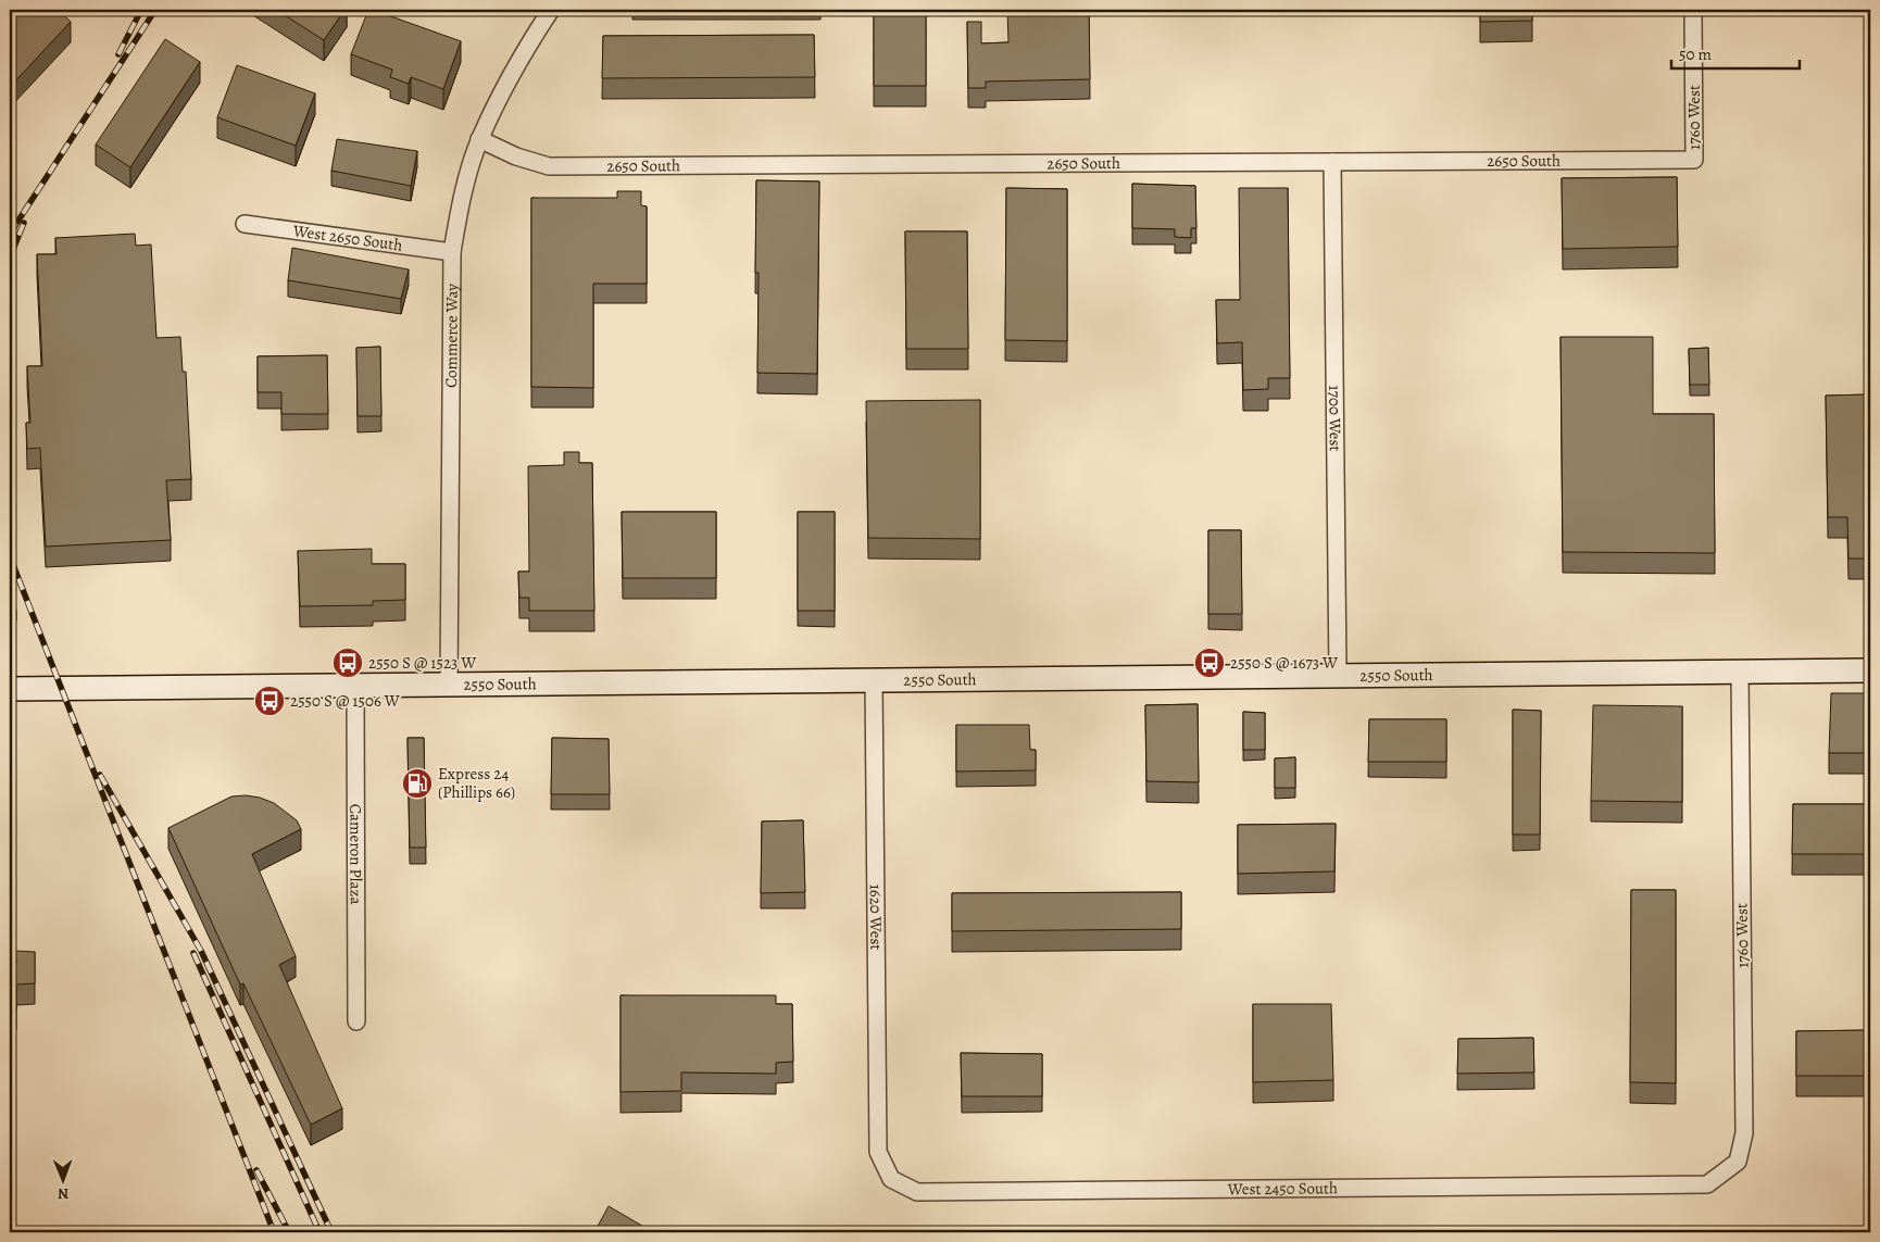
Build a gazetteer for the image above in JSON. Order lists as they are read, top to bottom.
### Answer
{
  "streets": {
    "main road": ["2550 South"],
    "street": [
      "1760 West",
      "2650 South",
      "West 2650 South",
      "Commerce Way",
      "1700 West",
      "Cameron Plaza",
      "1620 West",
      "West 2450 South"
    ]
  },
  "crossings": [
    ["1760 West", "2650 South"],
    ["1760 West", "2550 South"],
    ["1760 West", "West 2450 South"],
    ["2650 South", "Commerce Way"],
    ["2650 South", "1700 West"],
    ["West 2650 South", "Commerce Way"],
    ["Commerce Way", "2550 South"],
    ["1700 West", "2550 South"],
    ["2550 South", "Cameron Plaza"],
    ["2550 South", "1620 West"],
    ["1620 West", "West 2450 South"]
  ],
  "places": {
    "bus stop": ["2550 S @ 1523 W", "2550 S @ 1673 W", "2550 S @ 1506 W"],
    "fuel station": ["Express 24 (Phillips 66)"]
  },
  "scale_bar": "50 m",
  "north": "bottom"
}
